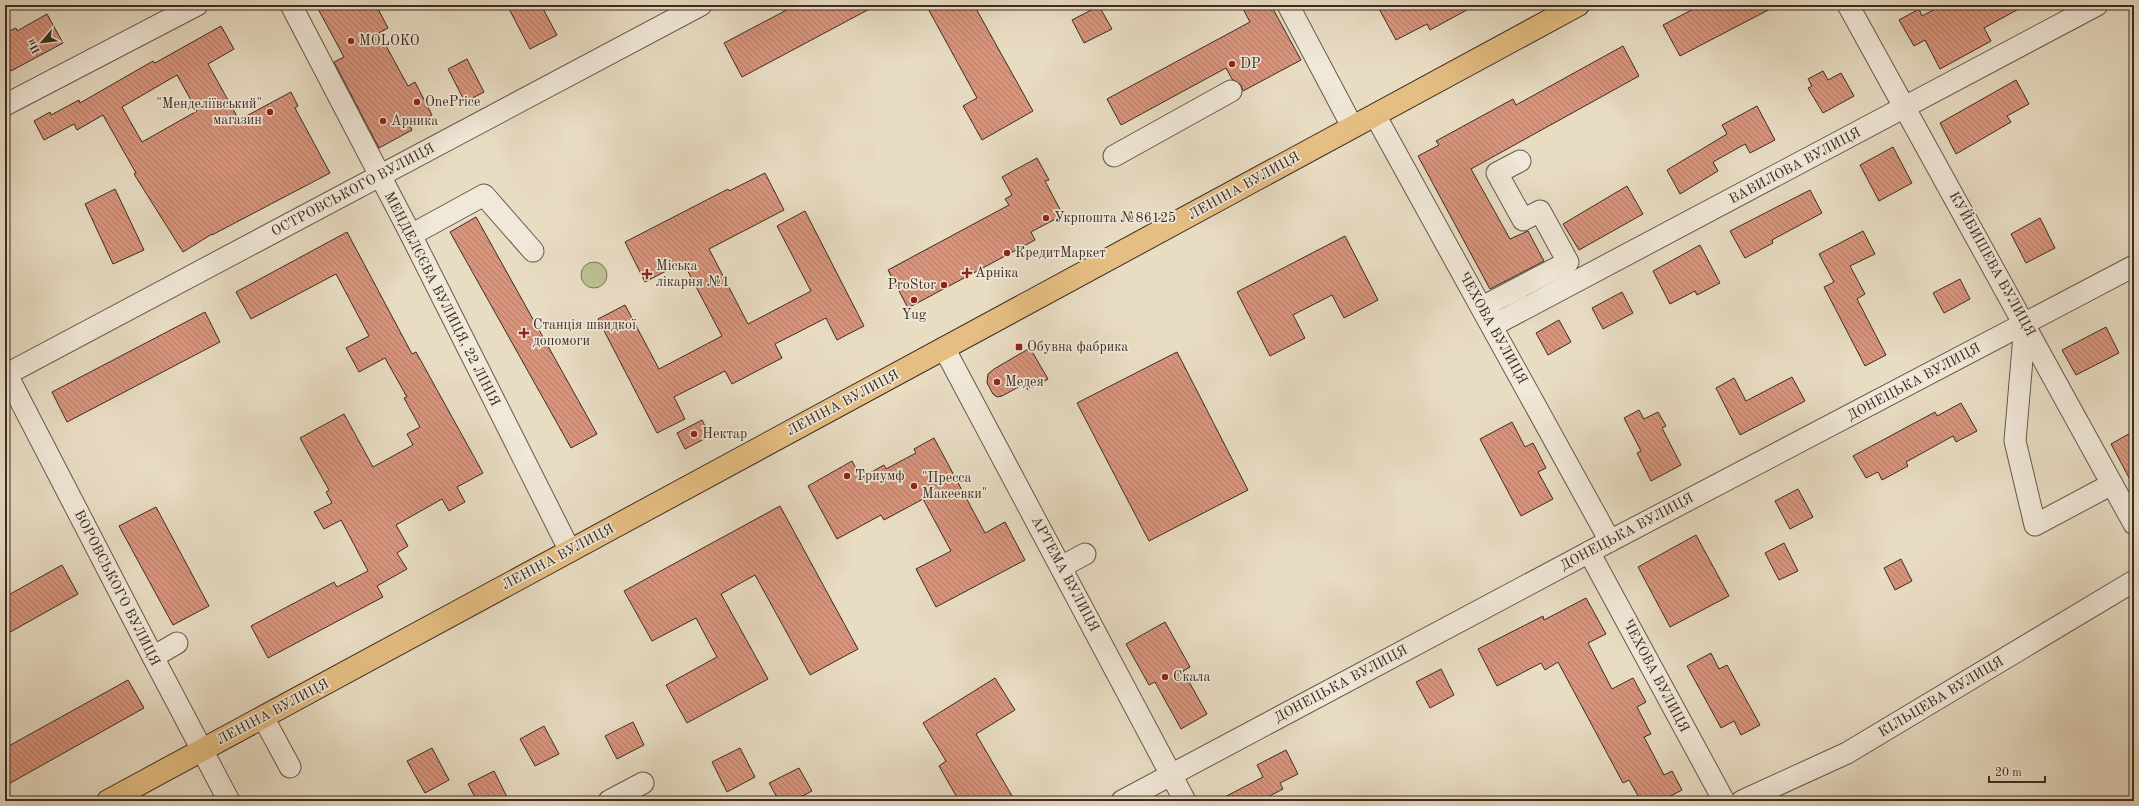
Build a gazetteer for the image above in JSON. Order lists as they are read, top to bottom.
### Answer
{
  "streets": {
    "main road": ["ЛЕНІНА ВУЛИЦЯ"],
    "street": [
      "ВАВИЛОВА ВУЛИЦЯ",
      "ОСТРОВСЬКОГО ВУЛИЦЯ",
      "КУЙБИШЕВА ВУЛИЦЯ",
      "МЕНДЕЛЄЄВА ВУЛИЦЯ, 22 ЛІНІЯ",
      "ЧЕХОВА ВУЛИЦЯ",
      "ДОНЕЦЬКА ВУЛИЦЯ",
      "АРТЕМА ВУЛИЦЯ",
      "ВОРОВСЬКОГО ВУЛИЦЯ",
      "КІЛЬЦЕВА ВУЛИЦЯ"
    ]
  },
  "crossings": [
    ["ВАВИЛОВА ВУЛИЦЯ", "КУЙБИШЕВА ВУЛИЦЯ"],
    ["ВАВИЛОВА ВУЛИЦЯ", "ЧЕХОВА ВУЛИЦЯ"],
    ["ЛЕНІНА ВУЛИЦЯ", "МЕНДЕЛЄЄВА ВУЛИЦЯ, 22 ЛІНІЯ"],
    ["ЛЕНІНА ВУЛИЦЯ", "ЧЕХОВА ВУЛИЦЯ"],
    ["ЛЕНІНА ВУЛИЦЯ", "АРТЕМА ВУЛИЦЯ"],
    ["ЛЕНІНА ВУЛИЦЯ", "ВОРОВСЬКОГО ВУЛИЦЯ"],
    ["ОСТРОВСЬКОГО ВУЛИЦЯ", "МЕНДЕЛЄЄВА ВУЛИЦЯ, 22 ЛІНІЯ"],
    ["ОСТРОВСЬКОГО ВУЛИЦЯ", "ВОРОВСЬКОГО ВУЛИЦЯ"],
    ["КУЙБИШЕВА ВУЛИЦЯ", "ДОНЕЦЬКА ВУЛИЦЯ"],
    ["ЧЕХОВА ВУЛИЦЯ", "ДОНЕЦЬКА ВУЛИЦЯ"],
    ["ДОНЕЦЬКА ВУЛИЦЯ", "АРТЕМА ВУЛИЦЯ"]
  ],
  "places": {
    "other": [
      "MOLOKO",
      "DP",
      "OnePrice",
      "\"Менделіївський\" магазин",
      "Арника",
      "Укрпошта №86125",
      "КредитМаркет",
      "ProStor",
      "Yug",
      "Медея",
      "Нектар",
      "Триумф",
      "\"Пресса Макеевки\"",
      "Скала"
    ],
    "health": ["Арніка", "Міська лікарня №1", "Станція швидкої допомоги"],
    "transit": ["Обувна фабрика"]
  },
  "scale_bar": "20 m",
  "north": "bottom left"
}
